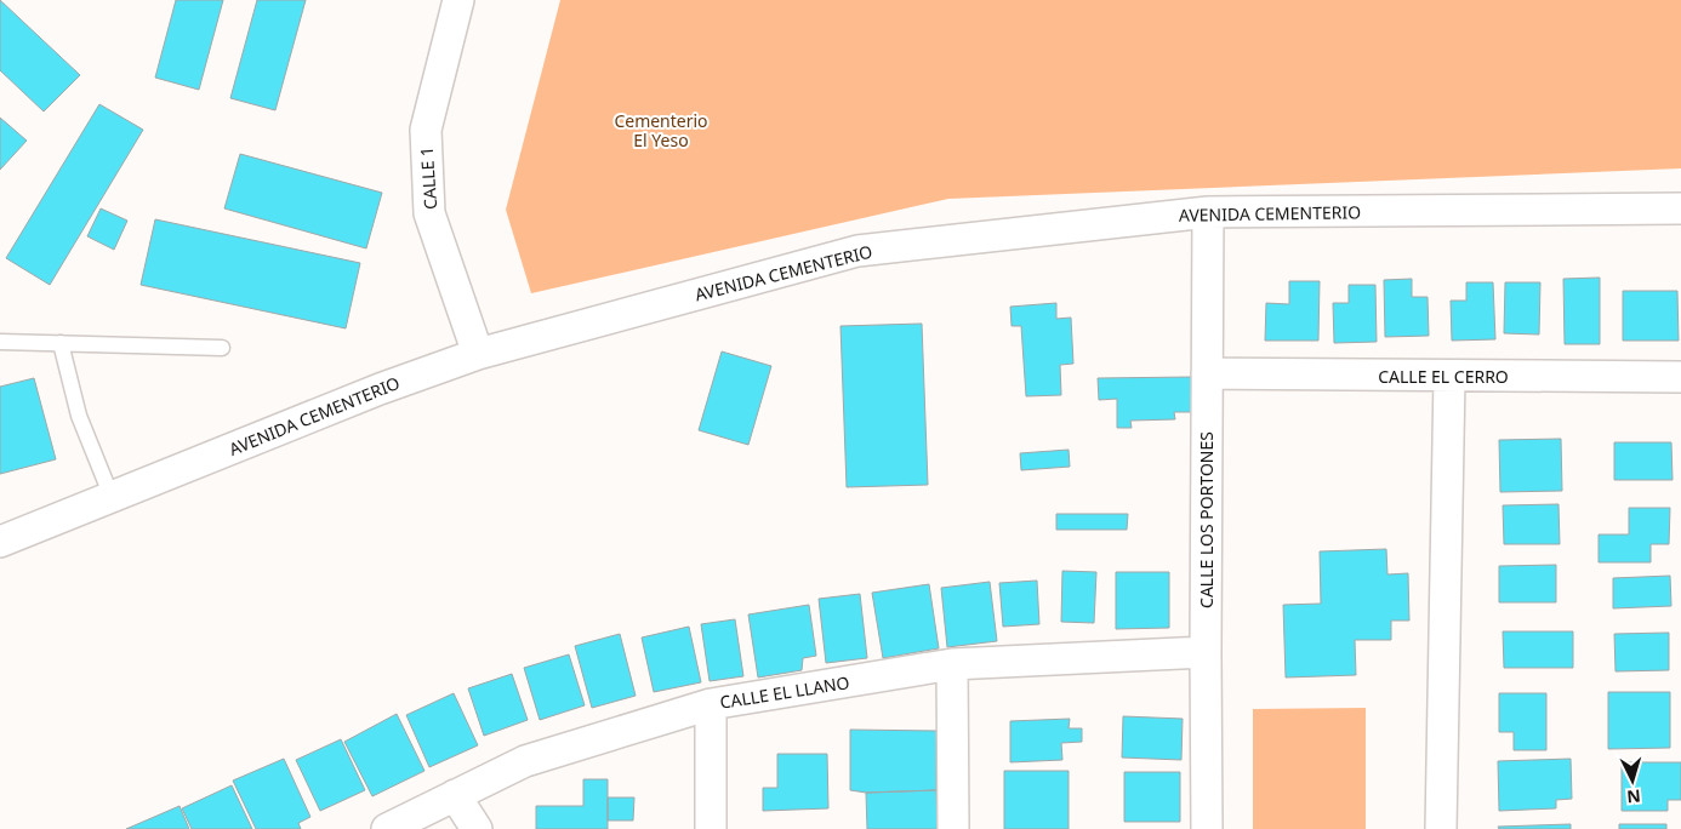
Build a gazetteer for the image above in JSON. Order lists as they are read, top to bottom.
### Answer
{
  "streets": {
    "street": [
      "CALLE 1",
      "AVENIDA CEMENTERIO",
      "CALLE EL CERRO",
      "CALLE LOS PORTONES",
      "CALLE EL LLANO"
    ]
  },
  "crossings": [
    ["CALLE 1", "AVENIDA CEMENTERIO"],
    ["AVENIDA CEMENTERIO", "CALLE LOS PORTONES"],
    ["CALLE EL CERRO", "CALLE LOS PORTONES"],
    ["CALLE LOS PORTONES", "CALLE EL LLANO"]
  ],
  "parks": ["Cementerio El Yeso"],
  "north": "bottom"
}
